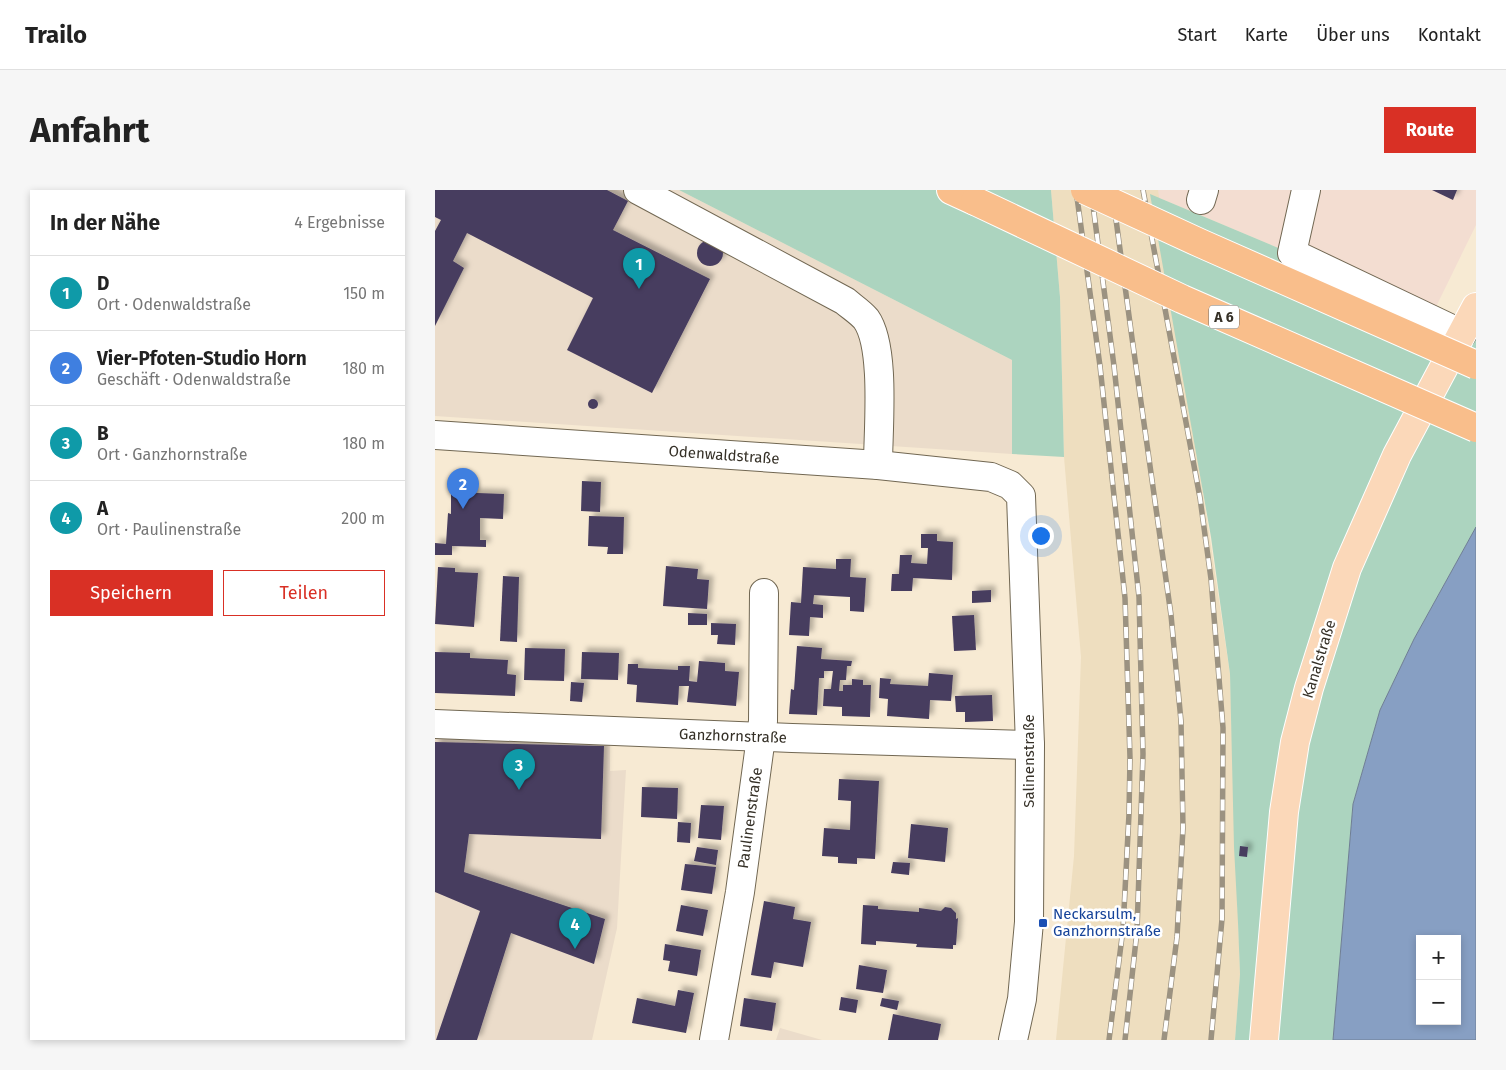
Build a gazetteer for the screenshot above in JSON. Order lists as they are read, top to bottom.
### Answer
{
  "streets": {
    "highway": ["A 6"],
    "main road": ["Kanalstraße"],
    "street": [
      "Odenwaldstraße",
      "Ganzhornstraße",
      "Salinenstraße",
      "Paulinenstraße"
    ]
  },
  "crossings": [
    ["Odenwaldstraße", "Salinenstraße"],
    ["Ganzhornstraße", "Salinenstraße"],
    ["Ganzhornstraße", "Paulinenstraße"]
  ],
  "places": {
    "transit": ["Neckarsulm, Ganzhornstraße"]
  },
  "page": {
    "header": "Trailo",
    "nav": [
      "Start",
      "Karte",
      "Über uns",
      "Kontakt"
    ],
    "buttons": [
      "Route",
      ["Speichern", "Teilen"]
    ],
    "title": "Anfahrt",
    "heading": ["In der Nähe", "4 Ergebnisse"],
    "pins": [
      "1",
      "2",
      "3",
      "4"
    ],
    "list": [
      {
        "mark": "1",
        "name": "D",
        "note": "Ort · Odenwaldstraße",
        "value": "150 m"
      },
      {
        "mark": "2",
        "name": "Vier-Pfoten-Studio Horn",
        "note": "Geschäft · Odenwaldstraße",
        "value": "180 m"
      },
      {
        "mark": "3",
        "name": "B",
        "note": "Ort · Ganzhornstraße",
        "value": "180 m"
      },
      {
        "mark": "4",
        "name": "A",
        "note": "Ort · Paulinenstraße",
        "value": "200 m"
      }
    ],
    "map_buttons": ["+", "−"]
  }
}
